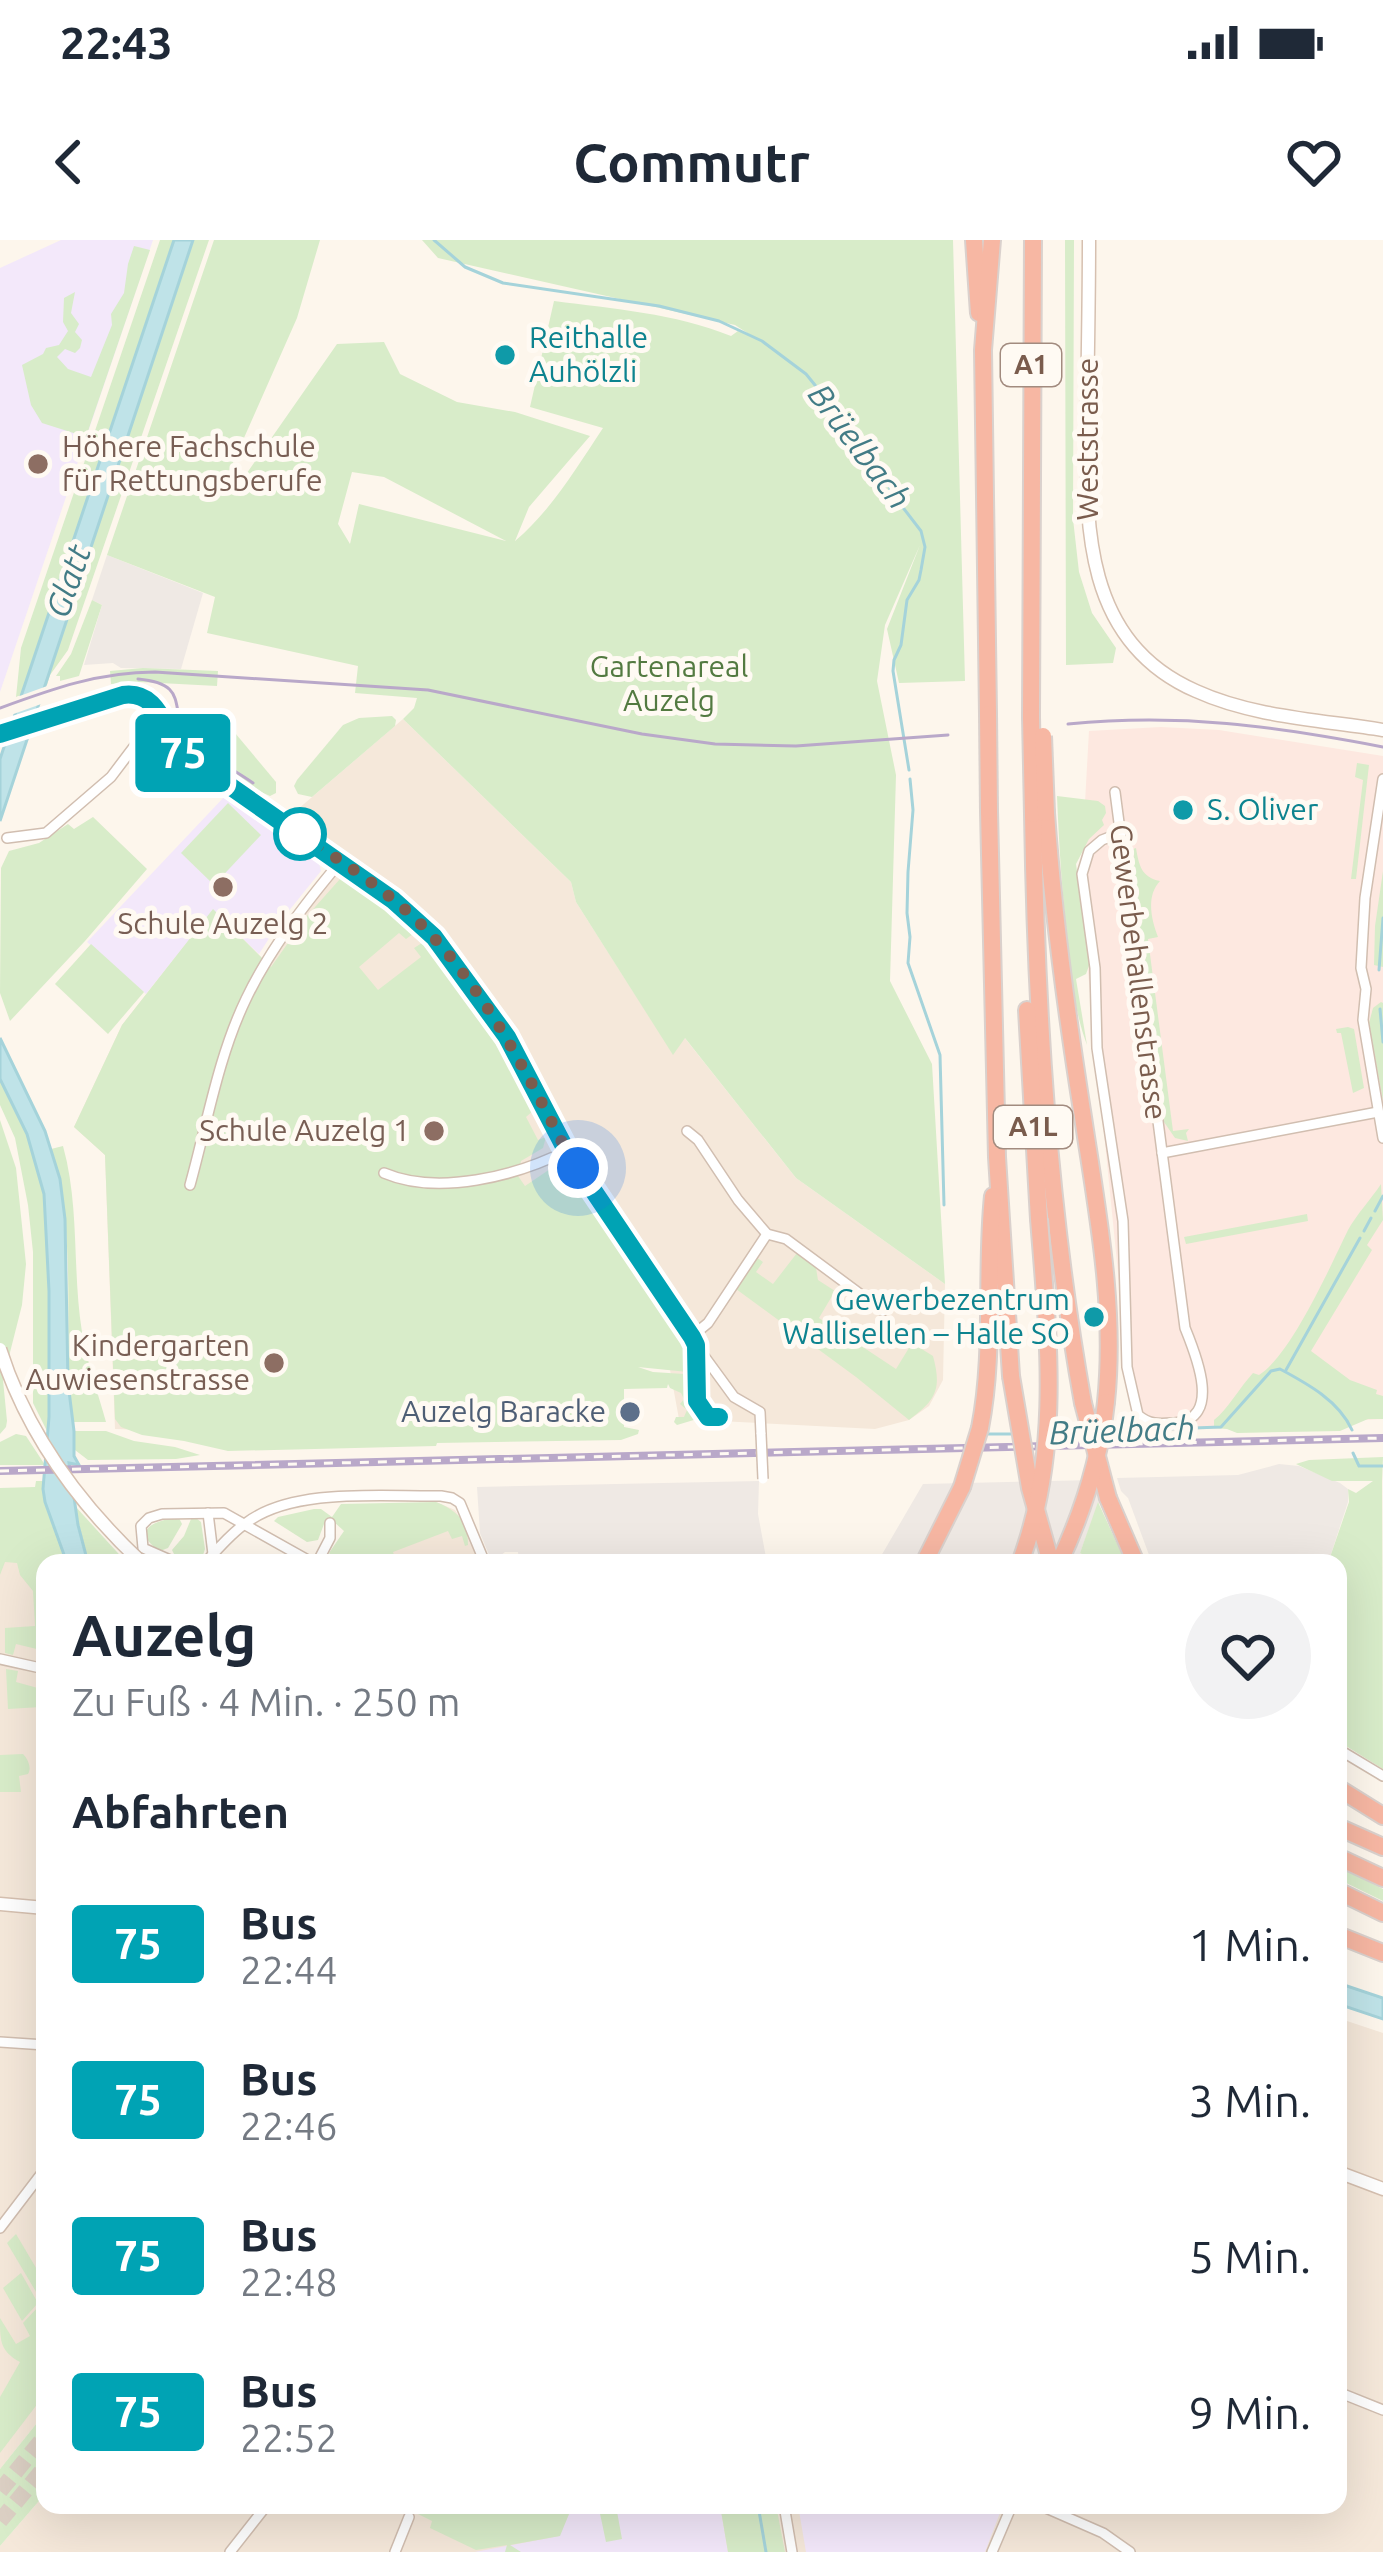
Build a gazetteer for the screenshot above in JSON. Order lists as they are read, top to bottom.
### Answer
{
  "streets": {
    "highway": ["A1", "A1L"],
    "main road": ["Weststrasse"],
    "street": ["Gewerbehallenstrasse"]
  },
  "crossings": [
    ["A1", "A1L"]
  ],
  "water": ["Brüelbach", "Glatt"],
  "parks": ["Gartenareal Auzelg"],
  "places": [
    "Reithalle Auhölzli",
    "Höhere Fachschule für Rettungsberufe",
    "S. Oliver",
    "Schule Auzelg 2",
    "Schule Auzelg 1",
    "Gewerbezentrum Wallisellen – Halle SO",
    "Kindergarten Auwiesenstrasse",
    "Auzelg Baracke"
  ],
  "lines": ["bus line 75"],
  "page": {
    "status": "22:43",
    "header": "Commutr",
    "on_map": "75",
    "heading": [
      ["Auzelg", "Zu Fuß · 4 Min. · 250 m"],
      "Abfahrten"
    ],
    "list": [
      {
        "mark": "75",
        "name": "Bus",
        "note": "22:44",
        "value": "1 Min."
      },
      {
        "mark": "75",
        "name": "Bus",
        "note": "22:46",
        "value": "3 Min."
      },
      {
        "mark": "75",
        "name": "Bus",
        "note": "22:48",
        "value": "5 Min."
      },
      {
        "mark": "75",
        "name": "Bus",
        "note": "22:52",
        "value": "9 Min."
      }
    ]
  }
}
